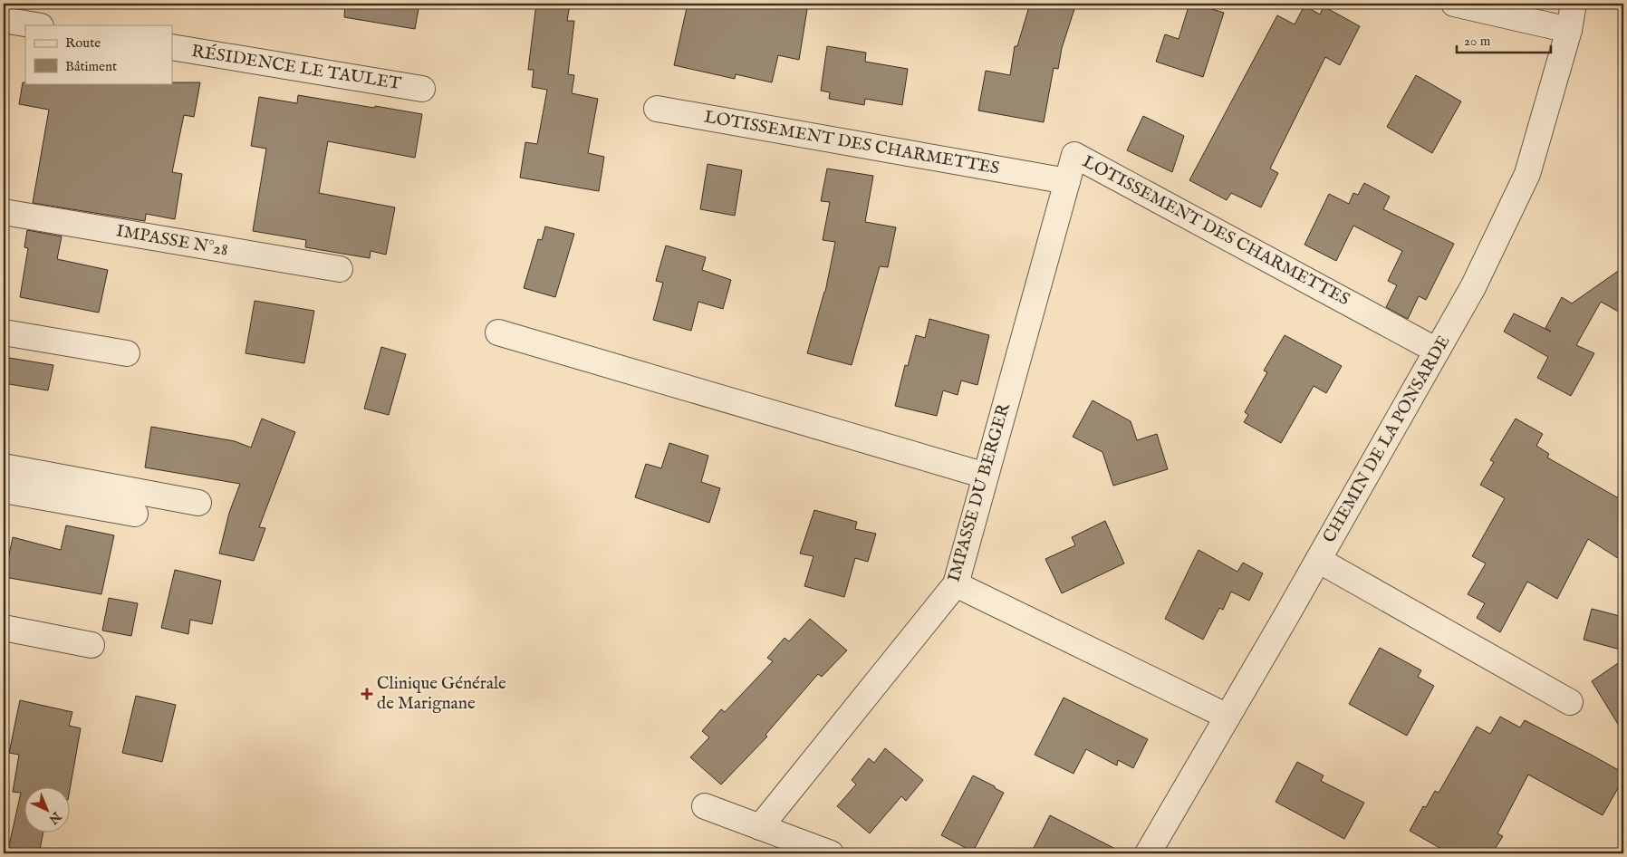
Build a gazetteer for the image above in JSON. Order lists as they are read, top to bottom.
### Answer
{
  "streets": {
    "street": [
      "RÉSIDENCE LE TAULET",
      "LOTISSEMENT DES CHARMETTES",
      "IMPASSE N°28",
      "CHEMIN DE LA PONSARDE",
      "IMPASSE DU BERGER"
    ]
  },
  "crossings": [
    ["LOTISSEMENT DES CHARMETTES", "CHEMIN DE LA PONSARDE"],
    ["LOTISSEMENT DES CHARMETTES", "IMPASSE DU BERGER"]
  ],
  "places": {
    "health": ["Clinique Générale de Marignane"]
  },
  "legend": ["Route", "Bâtiment"],
  "scale_bar": "20 m",
  "north": "bottom right"
}
